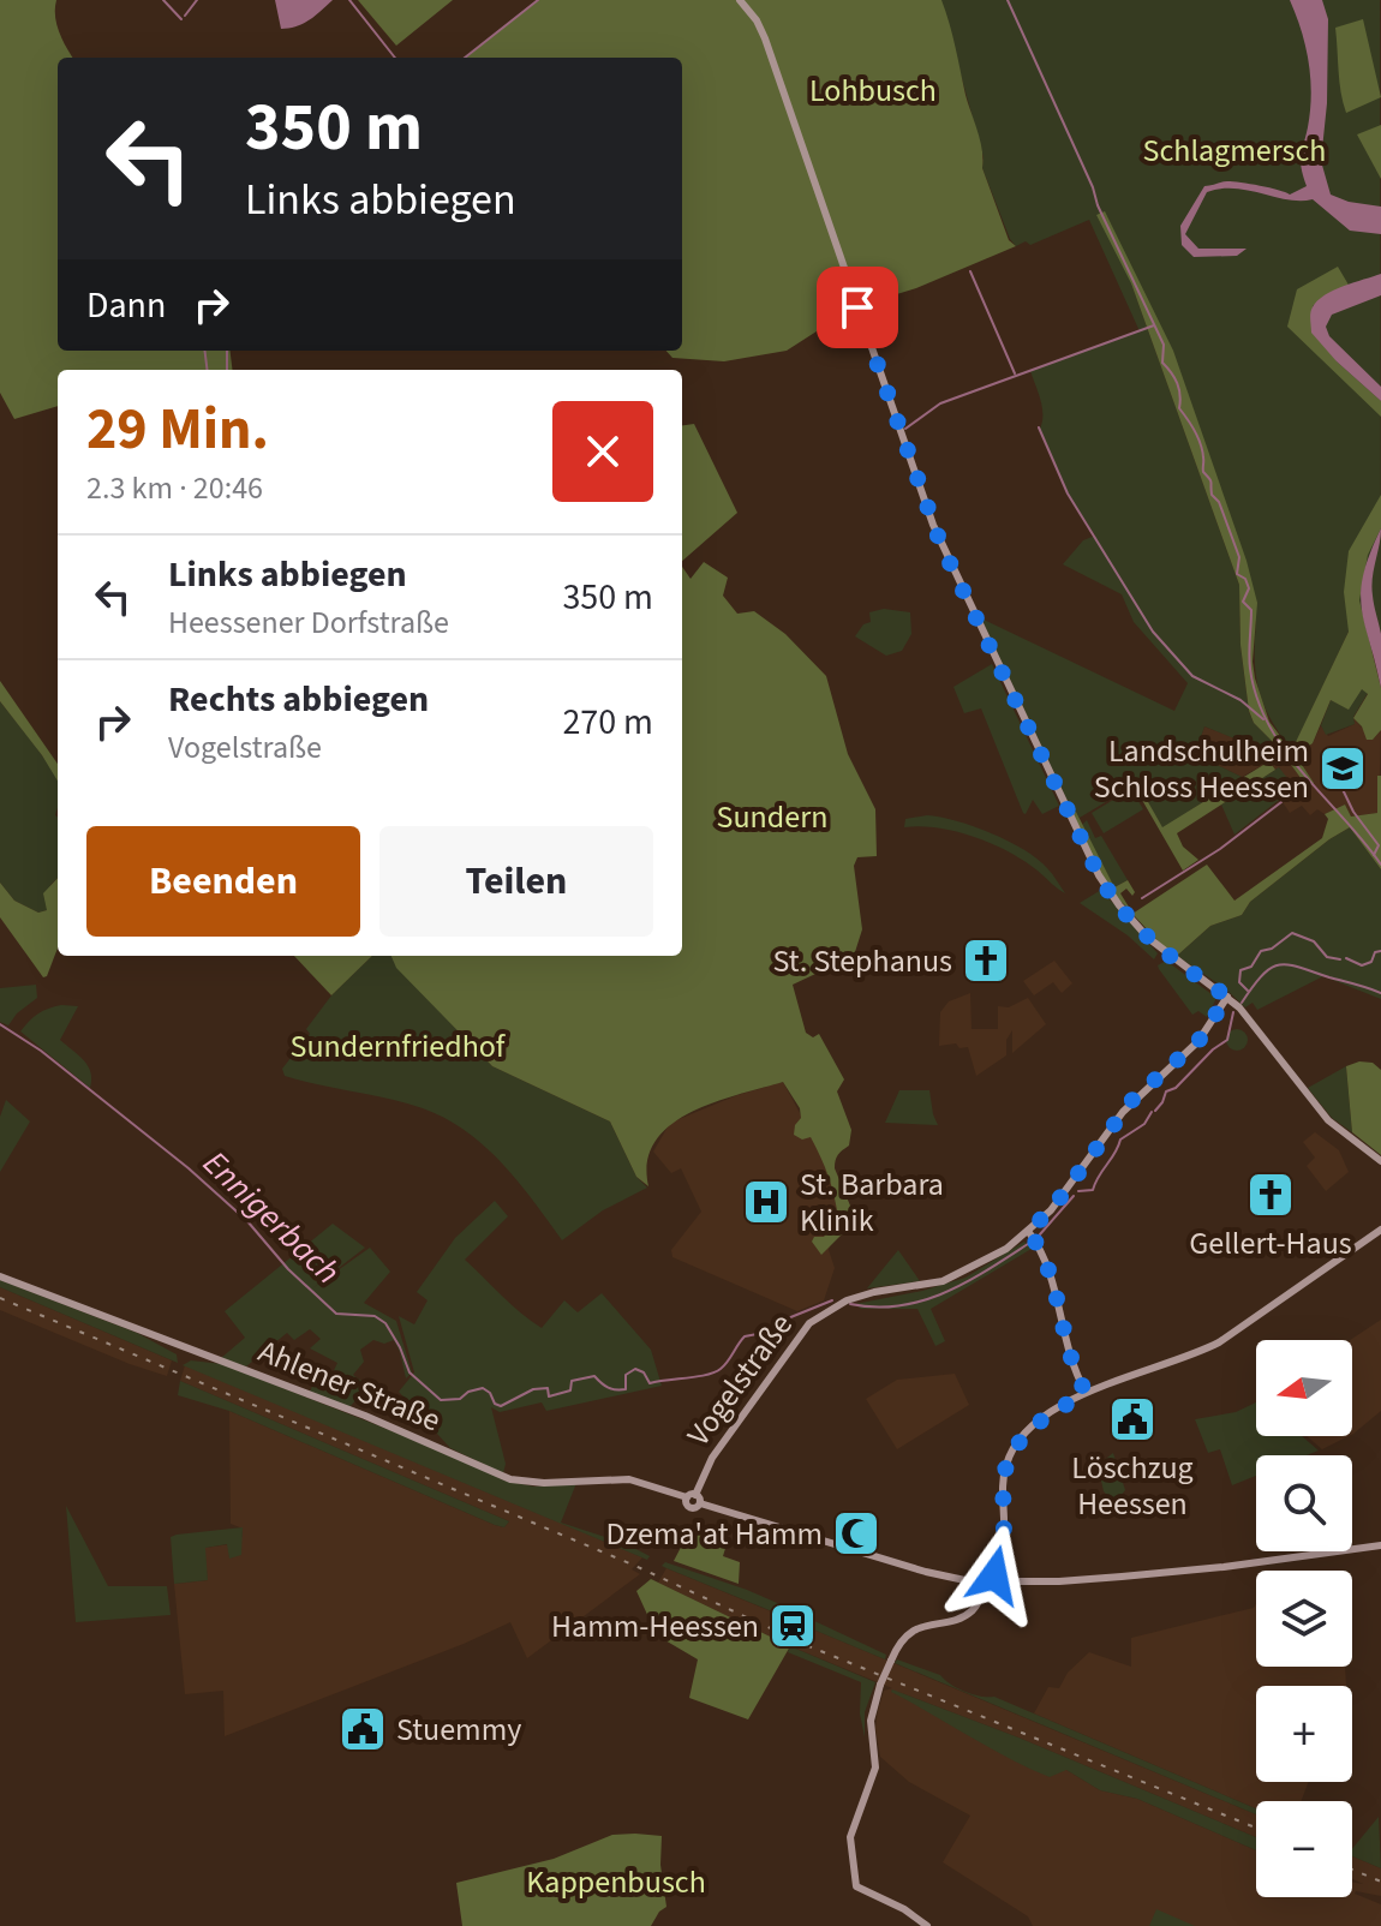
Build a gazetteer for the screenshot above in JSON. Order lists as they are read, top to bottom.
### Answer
{
  "streets": {
    "main road": ["Vogelstraße", "Ahlener Straße"]
  },
  "crossings": [
    ["Vogelstraße", "Ahlener Straße"]
  ],
  "water": ["Ennigerbach"],
  "parks": [
    "Lohbusch",
    "Schlagmersch",
    "Sundern",
    "Sundernfriedhof",
    "Kappenbusch"
  ],
  "places": {
    "school or university": ["Landschulheim Schloss Heessen"],
    "church": ["St. Stephanus", "Gellert-Haus"],
    "hospital": ["St. Barbara Klinik"],
    "public building": ["Löschzug Heessen", "Stuemmy"],
    "mosque": ["Dzema'at Hamm"],
    "station": ["Hamm-Heessen"]
  },
  "north": "left",
  "page": {
    "turn": ["350 m", "Links abbiegen"],
    "then": "Dann",
    "heading": ["29 Min.", "2.3 km · 20:46"],
    "list": [
      {
        "name": "Links abbiegen",
        "note": "Heessener Dorfstraße",
        "value": "350 m"
      },
      {
        "name": "Rechts abbiegen",
        "note": "Vogelstraße",
        "value": "270 m"
      }
    ],
    "buttons": ["Beenden", "Teilen"],
    "map_buttons": ["+", "−"]
  }
}
